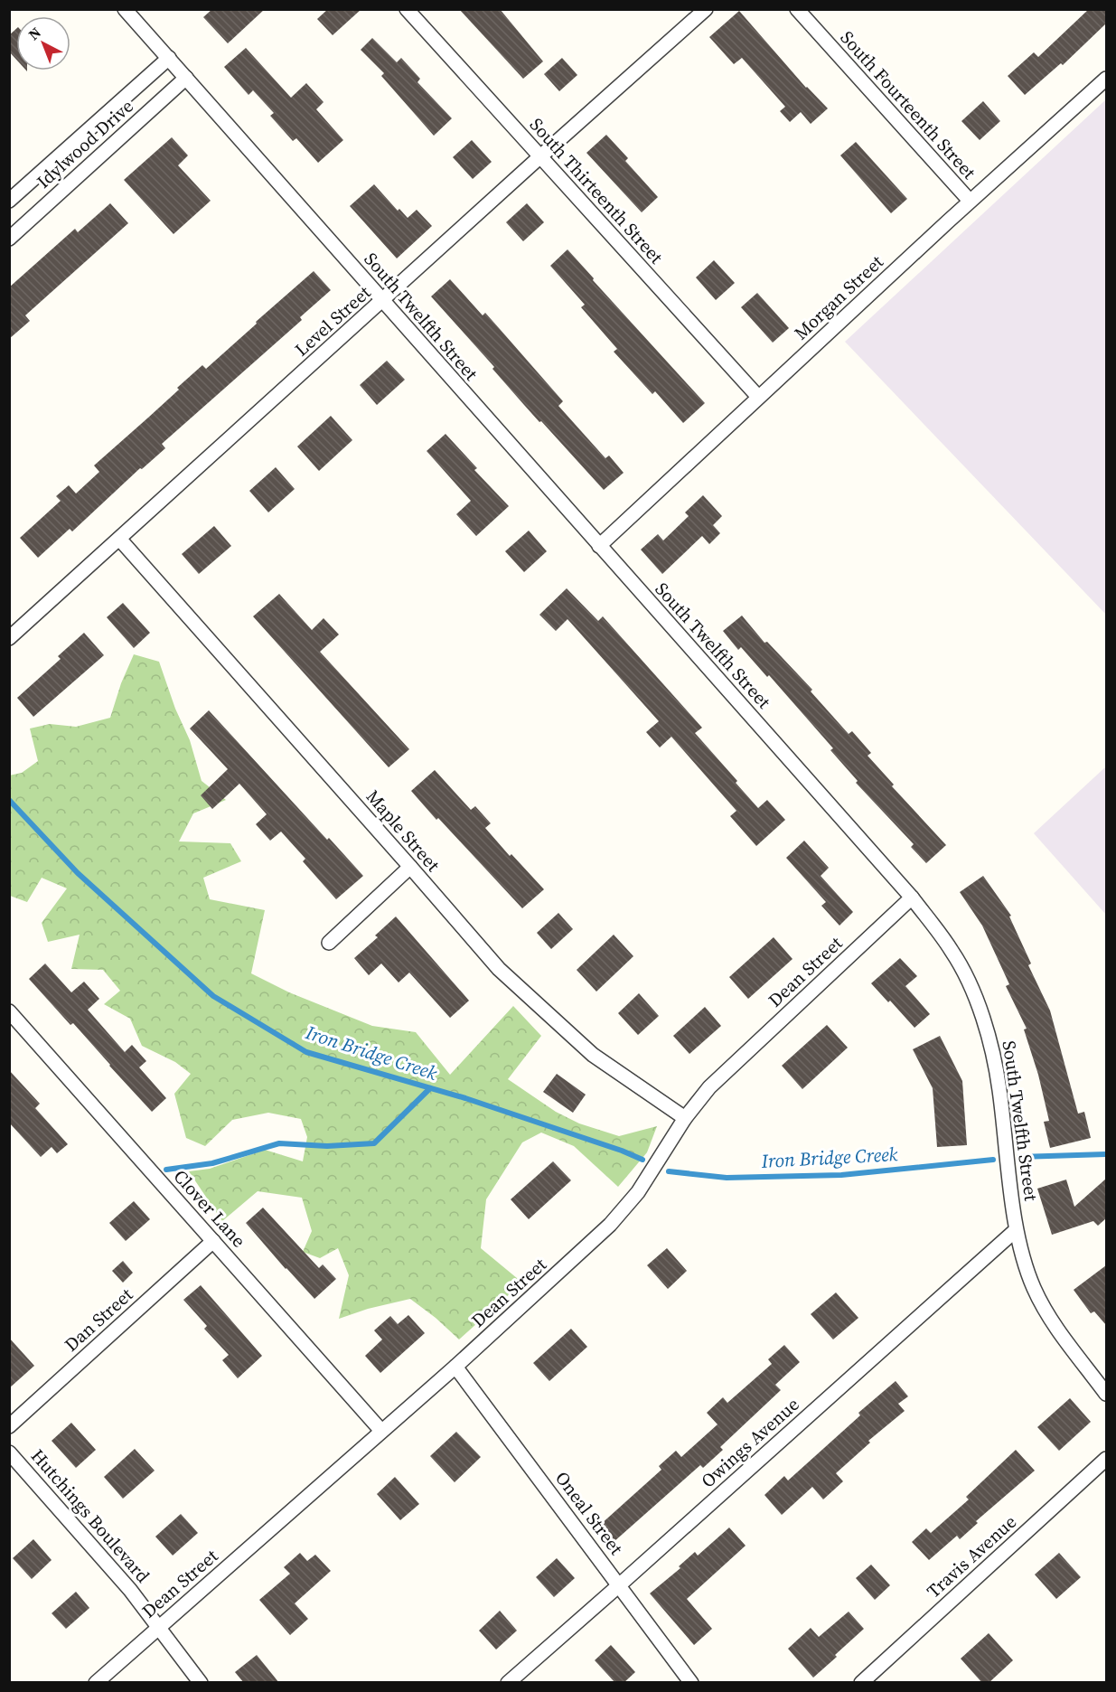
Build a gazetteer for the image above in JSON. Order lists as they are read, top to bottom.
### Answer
{
  "streets": {
    "street": [
      "South Fourteenth Street",
      "Idylwood Drive",
      "South Thirteenth Street",
      "Morgan Street",
      "South Twelfth Street",
      "Level Street",
      "Maple Street",
      "Dean Street",
      "Clover Lane",
      "Dan Street",
      "Owings Avenue",
      "Oneal Street",
      "Hutchings Boulevard",
      "Travis Avenue"
    ]
  },
  "crossings": [
    ["South Fourteenth Street", "Morgan Street"],
    ["Idylwood Drive", "South Twelfth Street"],
    ["South Thirteenth Street", "Morgan Street"],
    ["South Thirteenth Street", "Level Street"],
    ["Morgan Street", "South Twelfth Street"],
    ["South Twelfth Street", "Level Street"],
    ["South Twelfth Street", "Dean Street"],
    ["South Twelfth Street", "Owings Avenue"],
    ["Level Street", "Maple Street"],
    ["Maple Street", "Dean Street"],
    ["Dean Street", "Clover Lane"],
    ["Dean Street", "Oneal Street"],
    ["Dean Street", "Hutchings Boulevard"],
    ["Clover Lane", "Dan Street"],
    ["Owings Avenue", "Oneal Street"]
  ],
  "water": ["Iron Bridge Creek"],
  "north": "top left"
}
